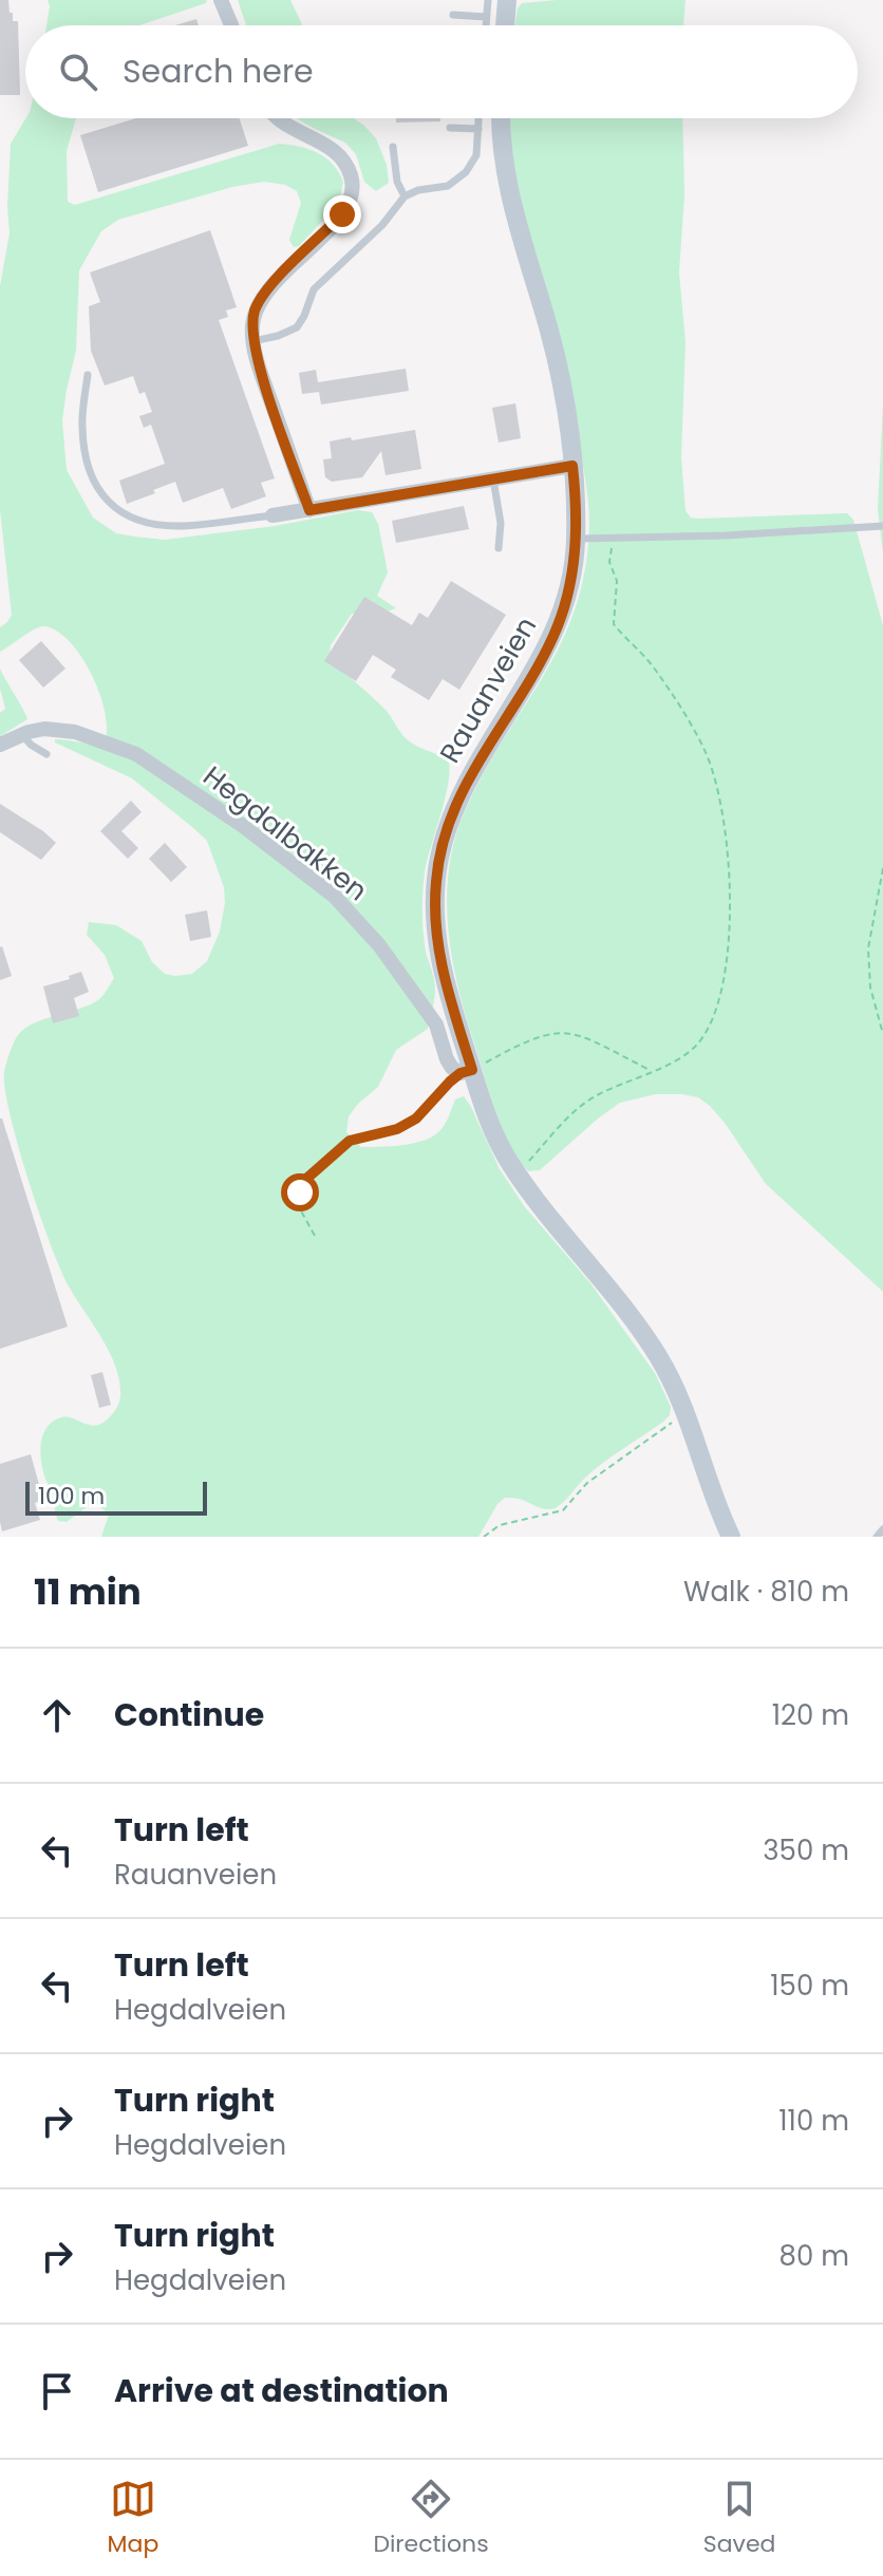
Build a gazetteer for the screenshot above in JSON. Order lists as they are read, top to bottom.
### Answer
{
  "streets": {
    "main road": ["Rauanveien"],
    "street": ["Hegdalbakken"]
  },
  "crossings": [
    ["Rauanveien", "Hegdalbakken"]
  ],
  "scale_bar": "100 m",
  "page": {
    "search": "Search here",
    "scale": "100 m",
    "heading": ["11 min", "Walk · 810 m"],
    "list": [
      ["Continue", "120 m"],
      ["Turn left", "Rauanveien", "350 m"],
      ["Turn left", "Hegdalveien", "150 m"],
      ["Turn right", "Hegdalveien", "110 m"],
      ["Turn right", "Hegdalveien", "80 m"],
      "Arrive at destination"
    ],
    "nav": ["Map", "Directions", "Saved"]
  }
}
